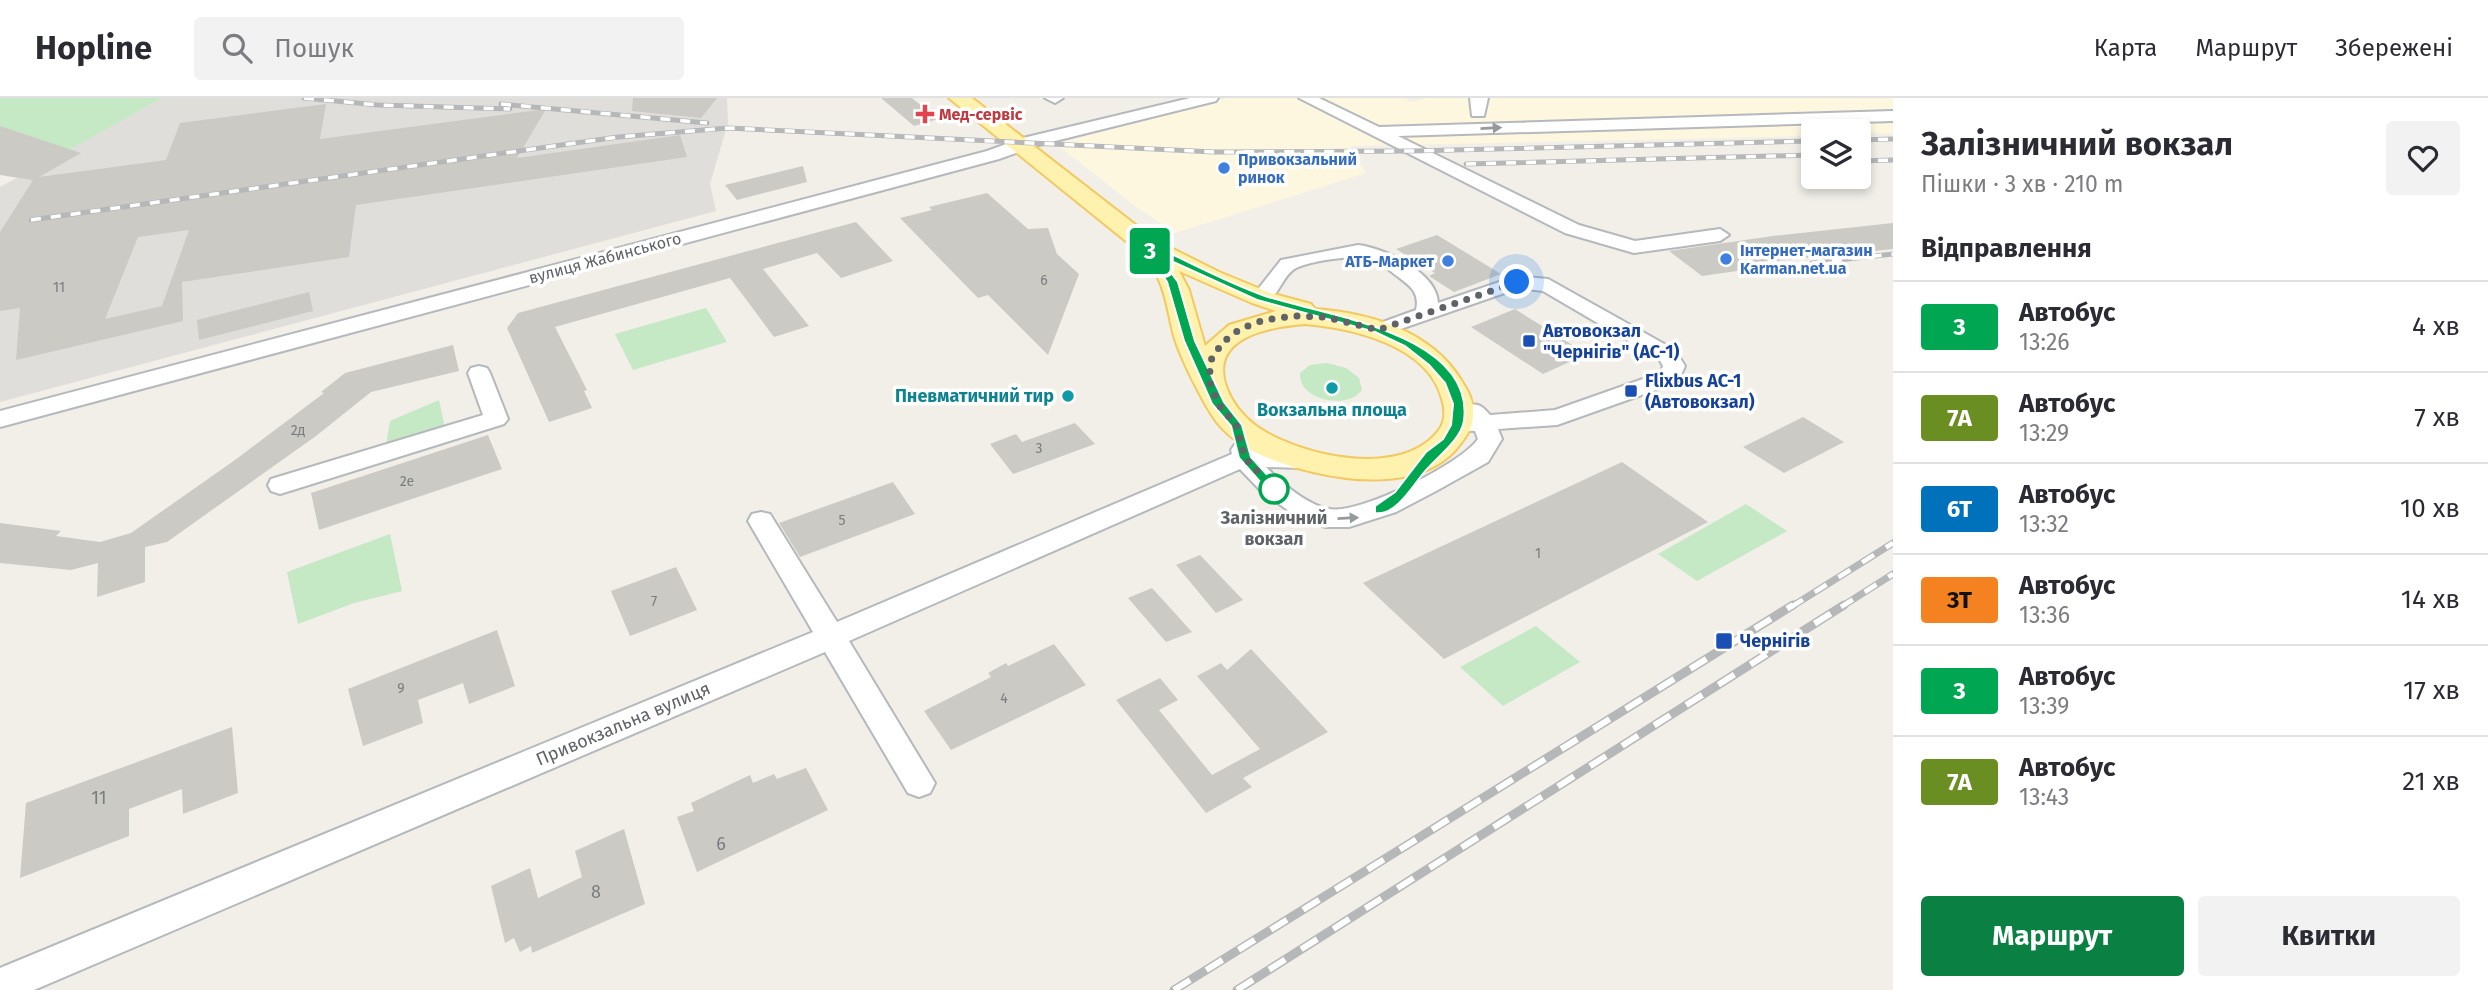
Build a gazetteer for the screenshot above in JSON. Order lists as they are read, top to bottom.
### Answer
{
  "streets": {
    "street": ["вулиця Жабинського", "Привокзальна вулиця"]
  },
  "places": {
    "health": ["Мед-сервіс"],
    "other": [
      "Привокзальний ринок",
      "Інтернет-магазин Karman.net.ua",
      "АТБ-Маркет",
      "Вокзальна площа",
      "Пневматичний тир",
      "Залізничний вокзал"
    ],
    "transit": ["Автовокзал \"Чернігів\" (АС-1)", "Flixbus АС-1 (Автовокзал)", "Чернігів"]
  },
  "lines": ["bus line 3"],
  "house_numbers": [
    "6",
    "11",
    "2д",
    "3",
    "2е",
    "5",
    "1",
    "7",
    "9",
    "4",
    "11",
    "6",
    "8"
  ],
  "page": {
    "header": "Hopline",
    "search": "Пошук",
    "nav": ["Карта", "Маршрут", "Збережені"],
    "on_map": "3",
    "heading": [
      ["Залізничний вокзал", "Пішки · 3 хв · 210 m"],
      "Відправлення"
    ],
    "list": [
      {
        "mark": "3",
        "name": "Автобус",
        "note": "13:26",
        "value": "4 хв"
      },
      {
        "mark": "7А",
        "name": "Автобус",
        "note": "13:29",
        "value": "7 хв"
      },
      {
        "mark": "6Т",
        "name": "Автобус",
        "note": "13:32",
        "value": "10 хв"
      },
      {
        "mark": "3Т",
        "name": "Автобус",
        "note": "13:36",
        "value": "14 хв"
      },
      {
        "mark": "3",
        "name": "Автобус",
        "note": "13:39",
        "value": "17 хв"
      },
      {
        "mark": "7А",
        "name": "Автобус",
        "note": "13:43",
        "value": "21 хв"
      }
    ],
    "buttons": ["Маршрут", "Квитки"]
  }
}
